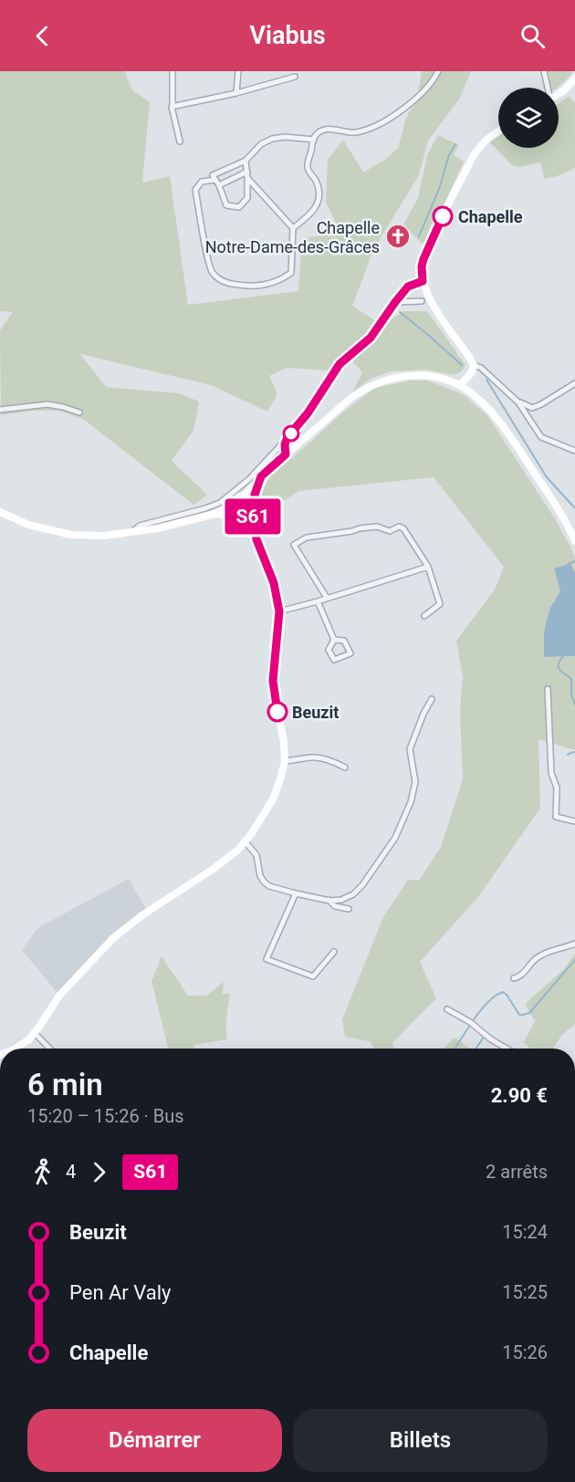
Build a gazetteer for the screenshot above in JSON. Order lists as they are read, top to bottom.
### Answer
{
  "places": {
    "other": ["Chapelle", "Beuzit"],
    "church": ["Chapelle Notre-Dame-des-Grâces"]
  },
  "lines": ["bus line S61"],
  "page": {
    "header": "Viabus",
    "on_map": "S61",
    "heading": ["6 min", "15:20 – 15:26 · Bus", "2.90 €"],
    "legs": ["4", "S61", "2 arrêts"],
    "list": [
      {
        "name": "Beuzit",
        "value": "15:24"
      },
      {
        "name": "Pen Ar Valy",
        "value": "15:25"
      },
      {
        "name": "Chapelle",
        "value": "15:26"
      }
    ],
    "buttons": ["Démarrer", "Billets"]
  }
}
